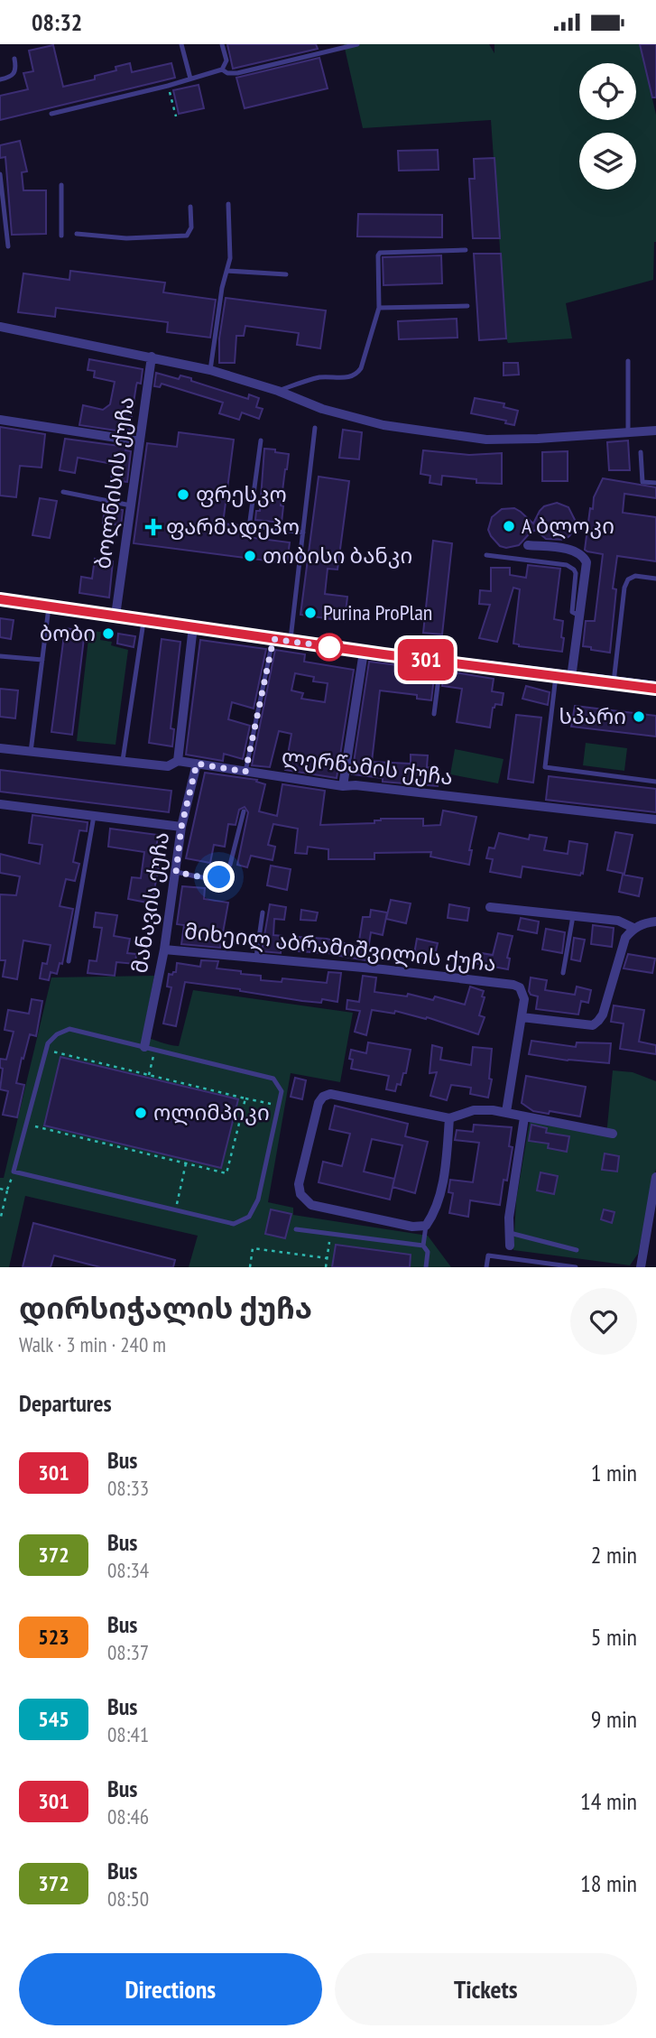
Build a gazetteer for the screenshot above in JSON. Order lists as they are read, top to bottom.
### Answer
{
  "streets": {
    "street": [
      "ბოლნისის ქუჩა",
      "ლერწამის ქუჩა",
      "მანავის ქუჩა",
      "მიხეილ აბრამიშვილის ქუჩა"
    ]
  },
  "crossings": [
    ["ლერწამის ქუჩა", "მანავის ქუჩა"],
    ["მანავის ქუჩა", "მიხეილ აბრამიშვილის ქუჩა"]
  ],
  "places": {
    "other": [
      "ფრესკო",
      "A ბლოკი",
      "თიბისი ბანკი",
      "Purina ProPlan",
      "ბობი",
      "სპარი",
      "ოლიმპიკი"
    ],
    "health": ["ფარმადეპო"]
  },
  "lines": ["bus line 301"],
  "page": {
    "status": "08:32",
    "on_map": "301",
    "heading": [
      ["დირსიჭალის ქუჩა", "Walk · 3 min · 240 m"],
      "Departures"
    ],
    "list": [
      {
        "mark": "301",
        "name": "Bus",
        "note": "08:33",
        "value": "1 min"
      },
      {
        "mark": "372",
        "name": "Bus",
        "note": "08:34",
        "value": "2 min"
      },
      {
        "mark": "523",
        "name": "Bus",
        "note": "08:37",
        "value": "5 min"
      },
      {
        "mark": "545",
        "name": "Bus",
        "note": "08:41",
        "value": "9 min"
      },
      {
        "mark": "301",
        "name": "Bus",
        "note": "08:46",
        "value": "14 min"
      },
      {
        "mark": "372",
        "name": "Bus",
        "note": "08:50",
        "value": "18 min"
      }
    ],
    "buttons": ["Directions", "Tickets"]
  }
}
